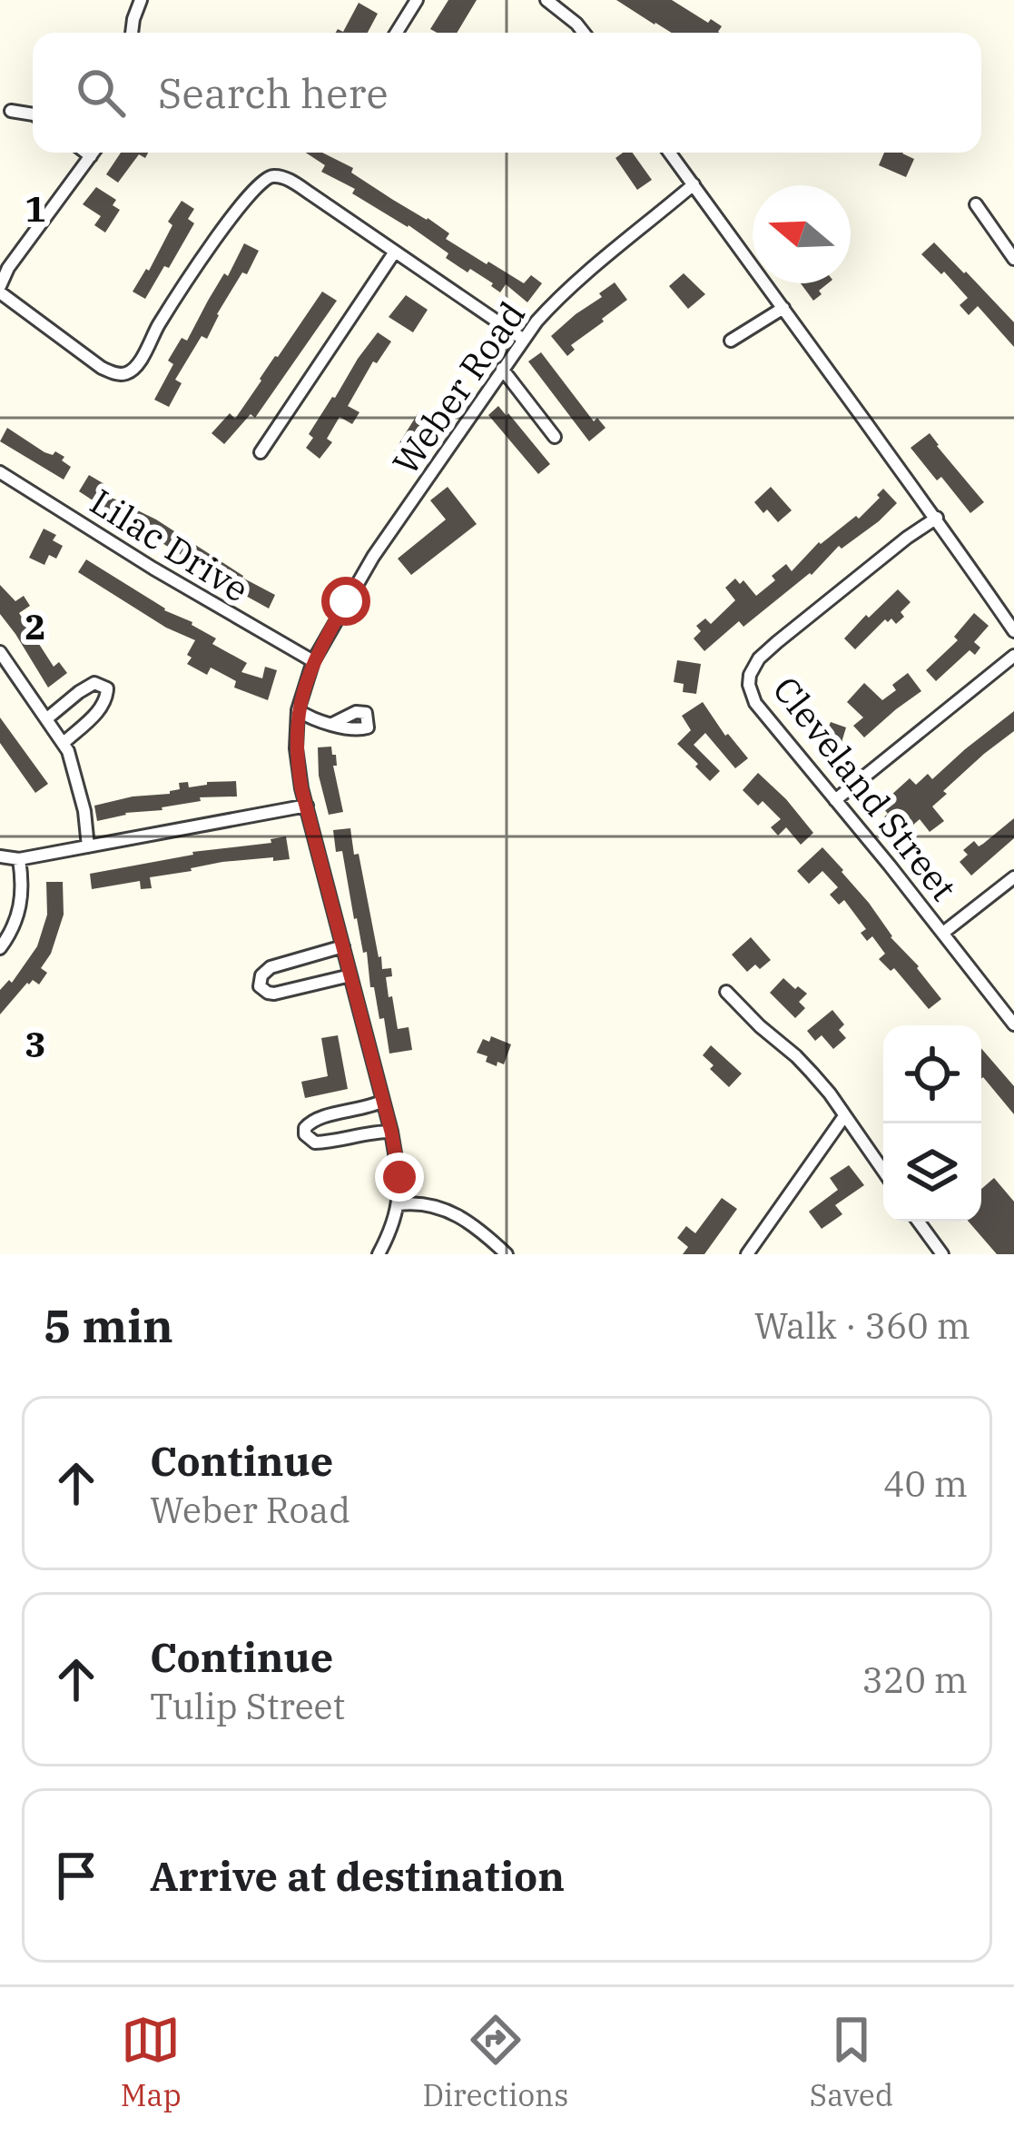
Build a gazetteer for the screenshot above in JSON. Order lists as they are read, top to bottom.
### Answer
{
  "streets": {
    "street": ["Weber Road", "Lilac Drive", "Cleveland Street"]
  },
  "crossings": [
    ["Weber Road", "Lilac Drive"]
  ],
  "north": "left",
  "page": {
    "search": "Search here",
    "heading": ["5 min", "Walk · 360 m"],
    "list": [
      ["Continue", "Weber Road", "40 m"],
      ["Continue", "Tulip Street", "320 m"],
      "Arrive at destination"
    ],
    "nav": ["Map", "Directions", "Saved"]
  },
  "grid": {
    "rows": ["1", "2", "3"]
  }
}
